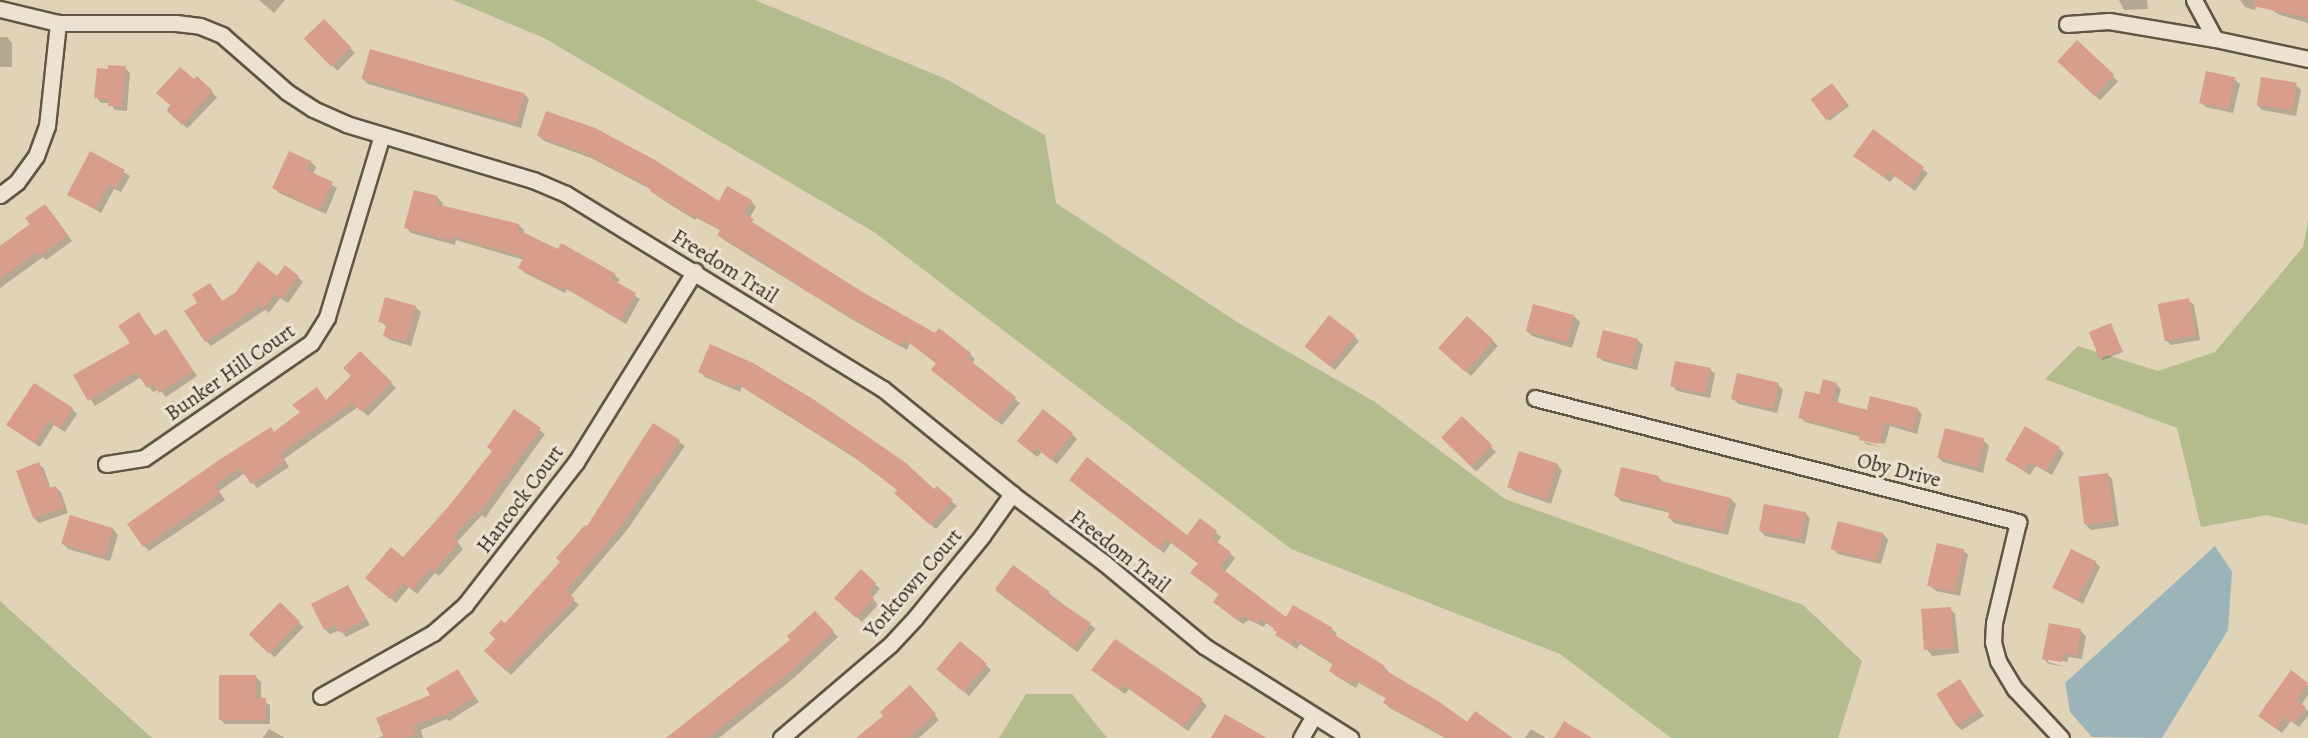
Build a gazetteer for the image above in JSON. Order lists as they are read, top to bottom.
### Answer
{
  "streets": {
    "street": [
      "Freedom Trail",
      "Bunker Hill Court",
      "Oby Drive",
      "Hancock Court",
      "Yorktown Court"
    ]
  },
  "crossings": [
    ["Freedom Trail", "Bunker Hill Court"],
    ["Freedom Trail", "Hancock Court"],
    ["Freedom Trail", "Yorktown Court"]
  ]
}
